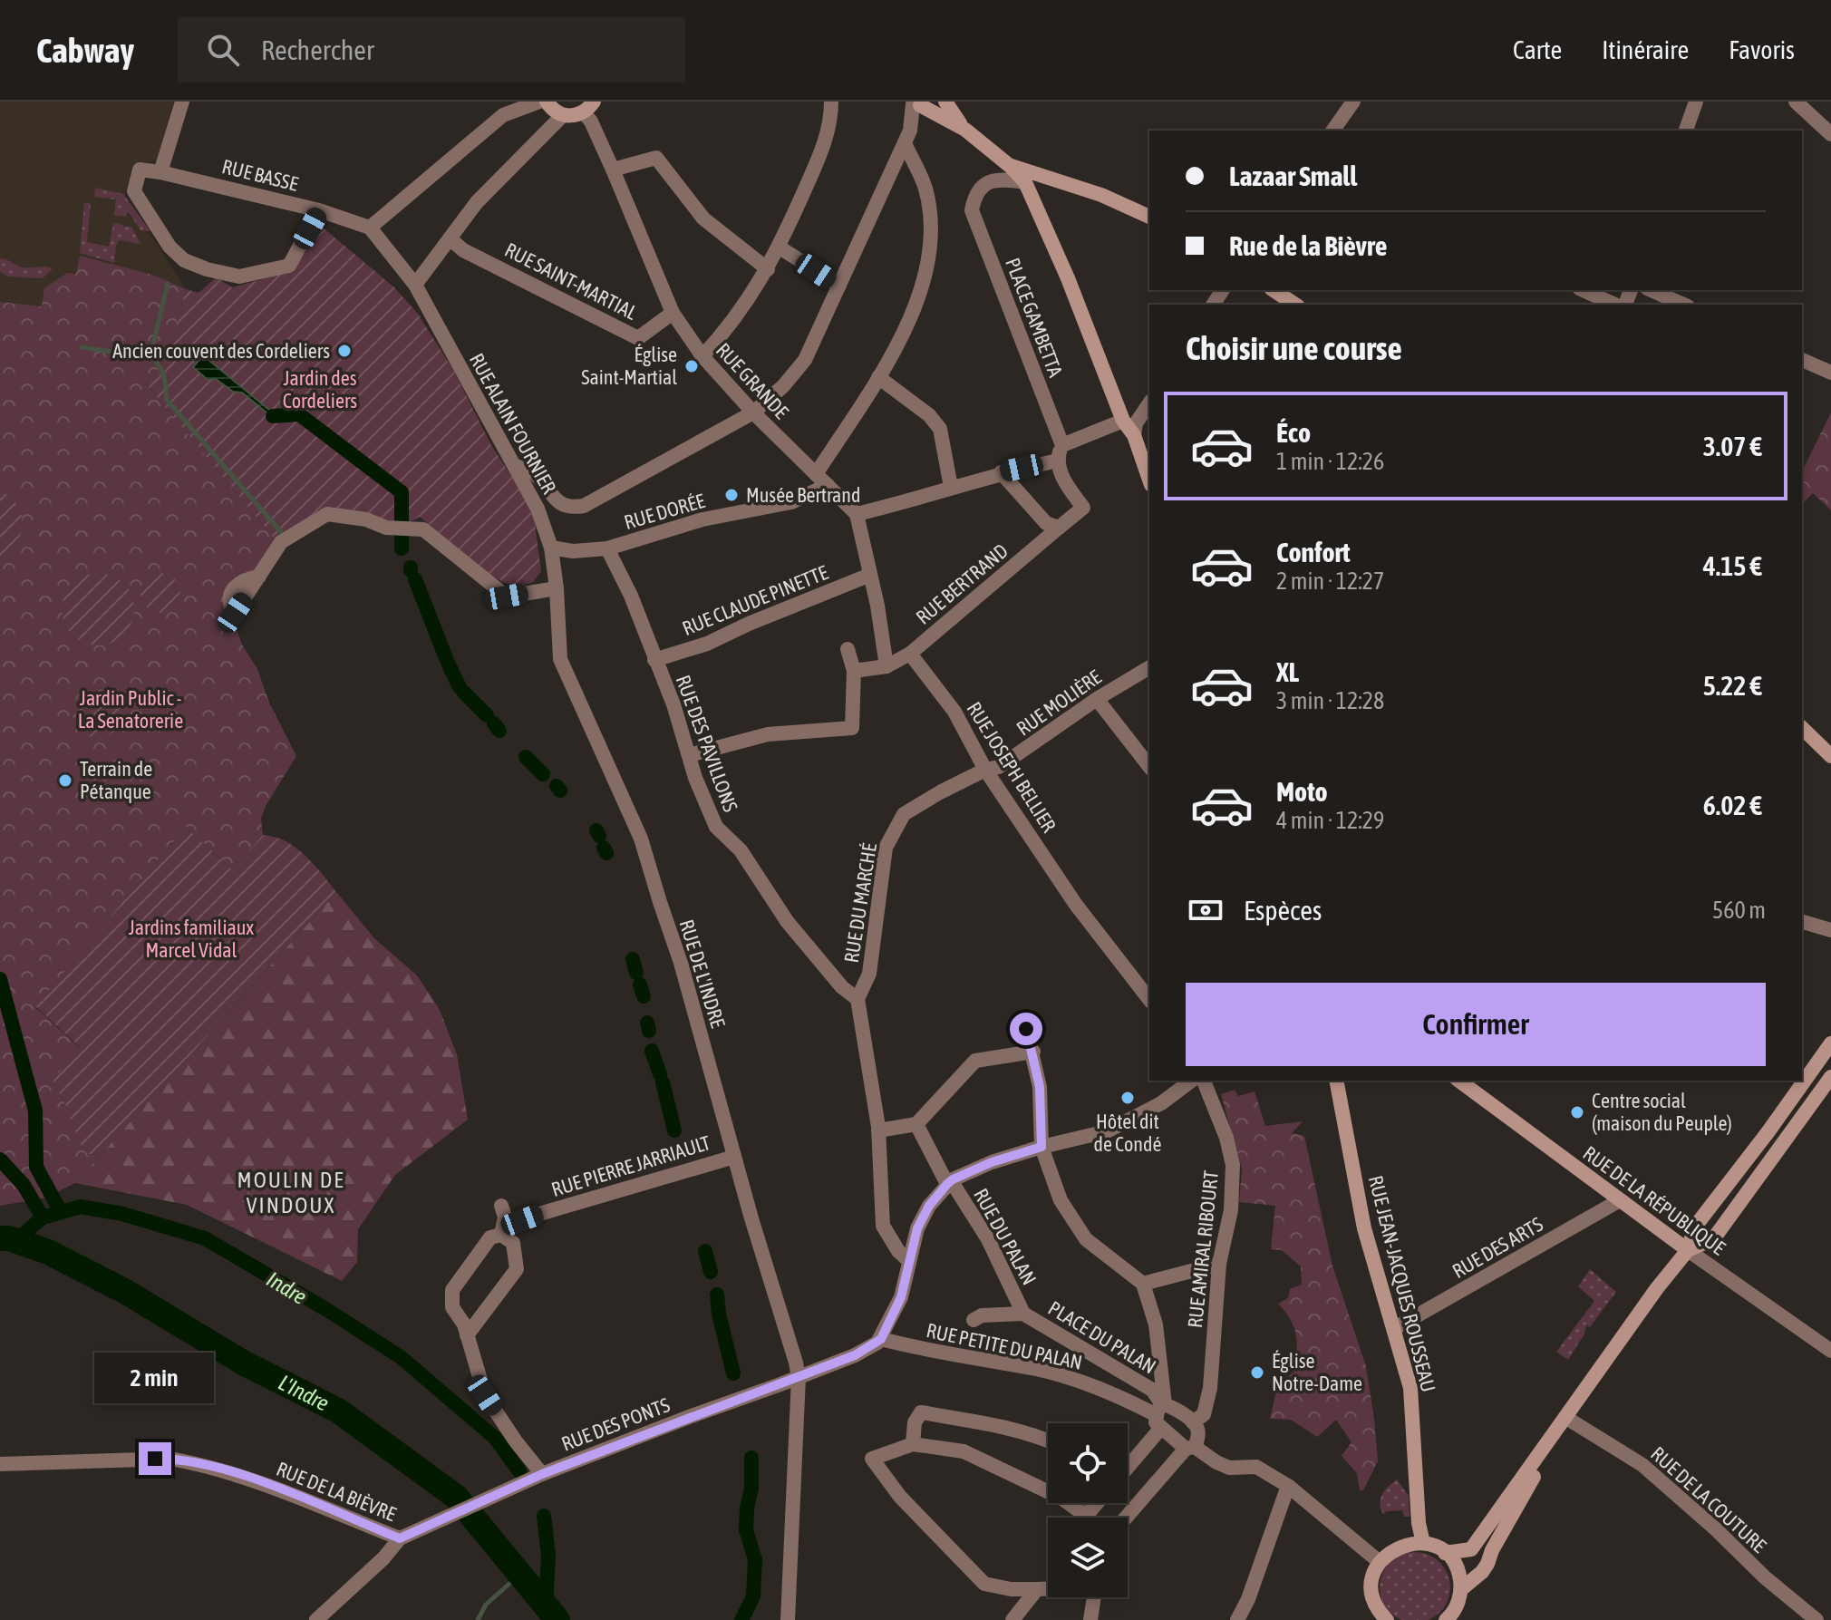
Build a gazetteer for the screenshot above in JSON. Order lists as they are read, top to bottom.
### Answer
{
  "streets": {
    "main road": ["RUE DE LA RÉPUBLIQUE", "RUE JEAN-JACQUES ROUSSEAU"],
    "street": [
      "RUE BASSE",
      "RUE SAINT-MARTIAL",
      "PLACE GAMBETTA",
      "RUE GRANDE",
      "RUE ALAIN FOURNIER",
      "RUE DORÉE",
      "RUE BERTRAND",
      "RUE CLAUDE PINETTE",
      "RUE MOLIÈRE",
      "RUE DES PAVILLONS",
      "RUE JOSEPH BELLIER",
      "RUE DU MARCHÉ",
      "RUE DE L'INDRE",
      "RUE PIERRE JARRIAULT",
      "RUE DU PALAN",
      "RUE DES ARTS",
      "RUE AMIRAL RIBOURT",
      "PLACE DU PALAN",
      "RUE PETITE DU PALAN",
      "RUE DES PONTS",
      "RUE DE LA BIÈVRE",
      "RUE DE LA COUTURE"
    ]
  },
  "crossings": [
    ["RUE BASSE", "RUE ALAIN FOURNIER"],
    ["RUE SAINT-MARTIAL", "RUE GRANDE"],
    ["RUE GRANDE", "RUE DORÉE"],
    ["RUE ALAIN FOURNIER", "RUE DORÉE"],
    ["RUE ALAIN FOURNIER", "RUE DE L'INDRE"],
    ["RUE DORÉE", "RUE DES PAVILLONS"],
    ["RUE BERTRAND", "RUE JOSEPH BELLIER"],
    ["RUE CLAUDE PINETTE", "RUE DES PAVILLONS"],
    ["RUE MOLIÈRE", "RUE JOSEPH BELLIER"],
    ["RUE MOLIÈRE", "RUE DU MARCHÉ"],
    ["RUE DES PAVILLONS", "RUE DU MARCHÉ"],
    ["RUE DE L'INDRE", "RUE PIERRE JARRIAULT"],
    ["RUE DE L'INDRE", "RUE DES PONTS"],
    ["RUE PIERRE JARRIAULT", "RUE DES PONTS"],
    ["RUE DE LA RÉPUBLIQUE", "RUE DES ARTS"],
    ["RUE DU PALAN", "PLACE DU PALAN"],
    ["RUE DES ARTS", "RUE JEAN-JACQUES ROUSSEAU"],
    ["PLACE DU PALAN", "RUE PETITE DU PALAN"],
    ["RUE PETITE DU PALAN", "RUE DES PONTS"],
    ["RUE DES PONTS", "RUE DE LA BIÈVRE"]
  ],
  "districts": ["MOULIN DE VINDOUX"],
  "water": ["Indre", "L'Indre"],
  "parks": ["Jardin des Cordeliers", "Jardin Public - La Senatorerie", "Jardins familiaux Marcel Vidal"],
  "places": [
    "Ancien couvent des Cordeliers",
    "Église Saint-Martial",
    "Musée Bertrand",
    "Terrain de Pétanque",
    "Hôtel dit de Condé",
    "Centre social (maison du Peuple)",
    "Église Notre-Dame"
  ],
  "page": {
    "header": "Cabway",
    "search": "Rechercher",
    "nav": ["Carte", "Itinéraire", "Favoris"],
    "banner": ["Lazaar Small", "Rue de la Bièvre"],
    "heading": "Choisir une course",
    "list": [
      {
        "name": "Éco",
        "note": "1 min · 12:26",
        "value": "3.07 €"
      },
      {
        "name": "Confort",
        "note": "2 min · 12:27",
        "value": "4.15 €"
      },
      {
        "name": "XL",
        "note": "3 min · 12:28",
        "value": "5.22 €"
      },
      {
        "name": "Moto",
        "note": "4 min · 12:29",
        "value": "6.02 €"
      }
    ],
    "pay": ["Espèces", "560 m"],
    "buttons": "Confirmer",
    "bubble": "2 min"
  }
}
